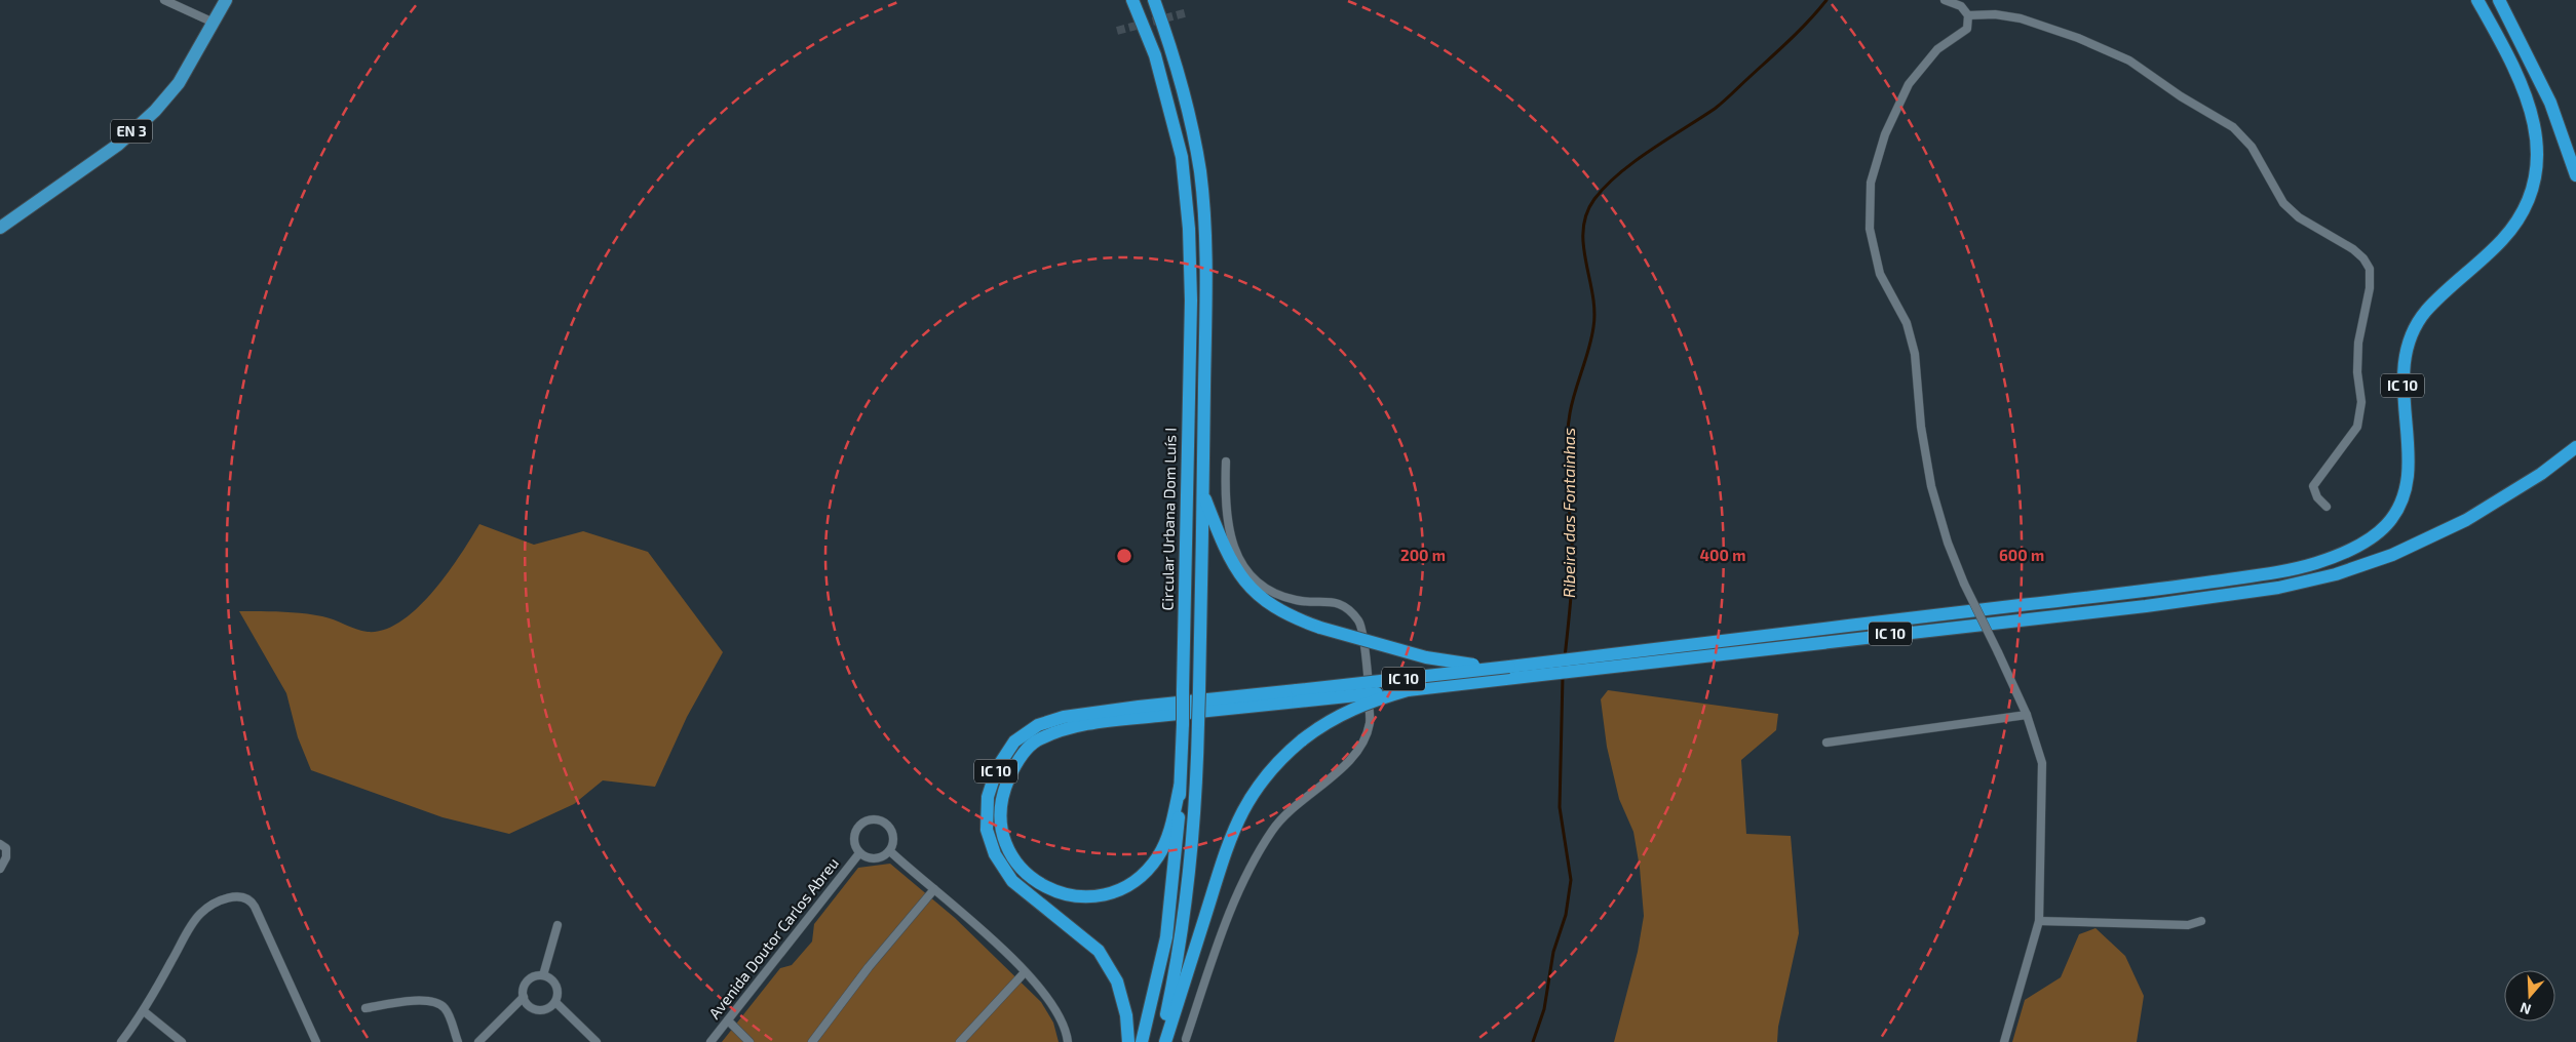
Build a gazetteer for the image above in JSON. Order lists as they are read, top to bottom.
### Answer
{
  "streets": {
    "highway": ["IC 10", "Circular Urbana Dom Luís I"],
    "main road": ["EN 3"],
    "street": ["Avenida Doutor Carlos Abreu"]
  },
  "crossings": [
    ["IC 10", "Circular Urbana Dom Luís I"]
  ],
  "water": ["Ribeira das Fontainhas"],
  "north": "bottom",
  "rings": ["200 m", "400 m", "600 m"]
}
